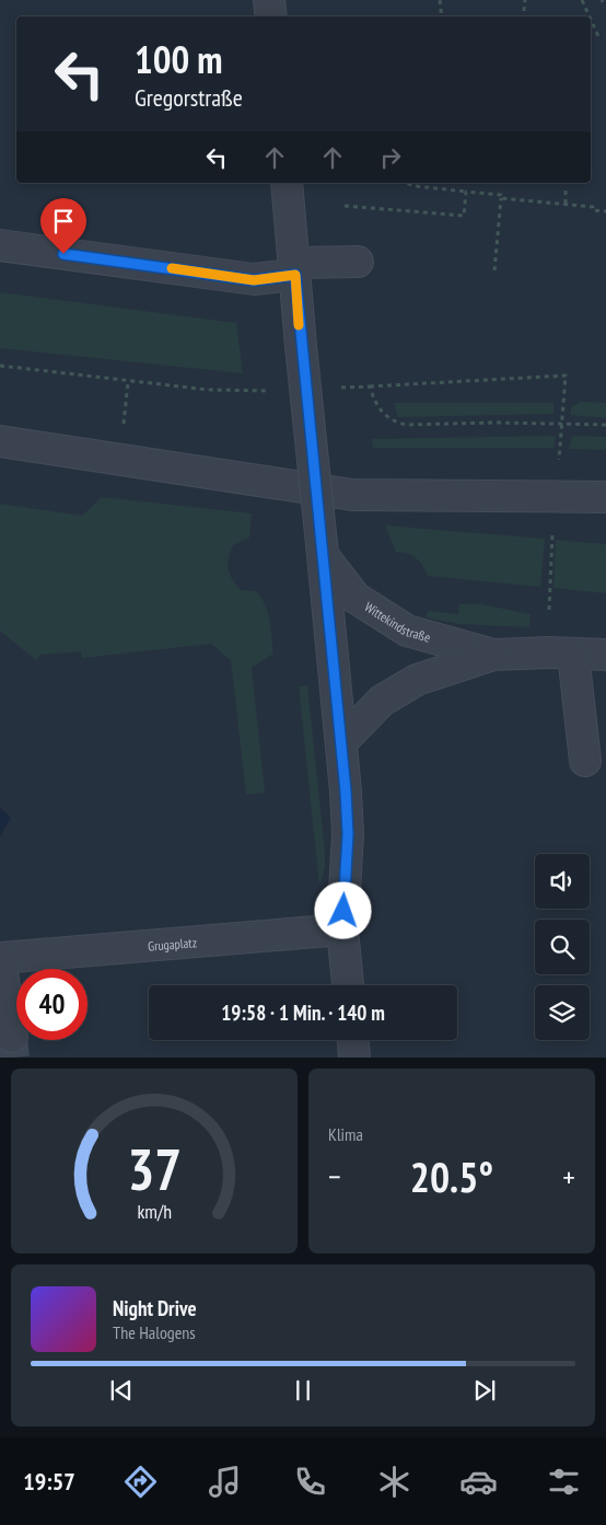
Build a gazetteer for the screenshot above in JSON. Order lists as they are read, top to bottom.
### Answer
{
  "streets": {
    "street": ["Wittekindstraße", "Grugaplatz"]
  },
  "page": {
    "turn": ["100 m", "Gregorstraße"],
    "limit": "40",
    "trip": "19:58 · 1 Min. · 140 m",
    "tile": "Klima",
    "heat": ["−", "20.5°", "+"],
    "song": ["Night Drive", "The Halogens"],
    "tabs": "19:57",
    "gauge": ["37", "km/h"]
  }
}
